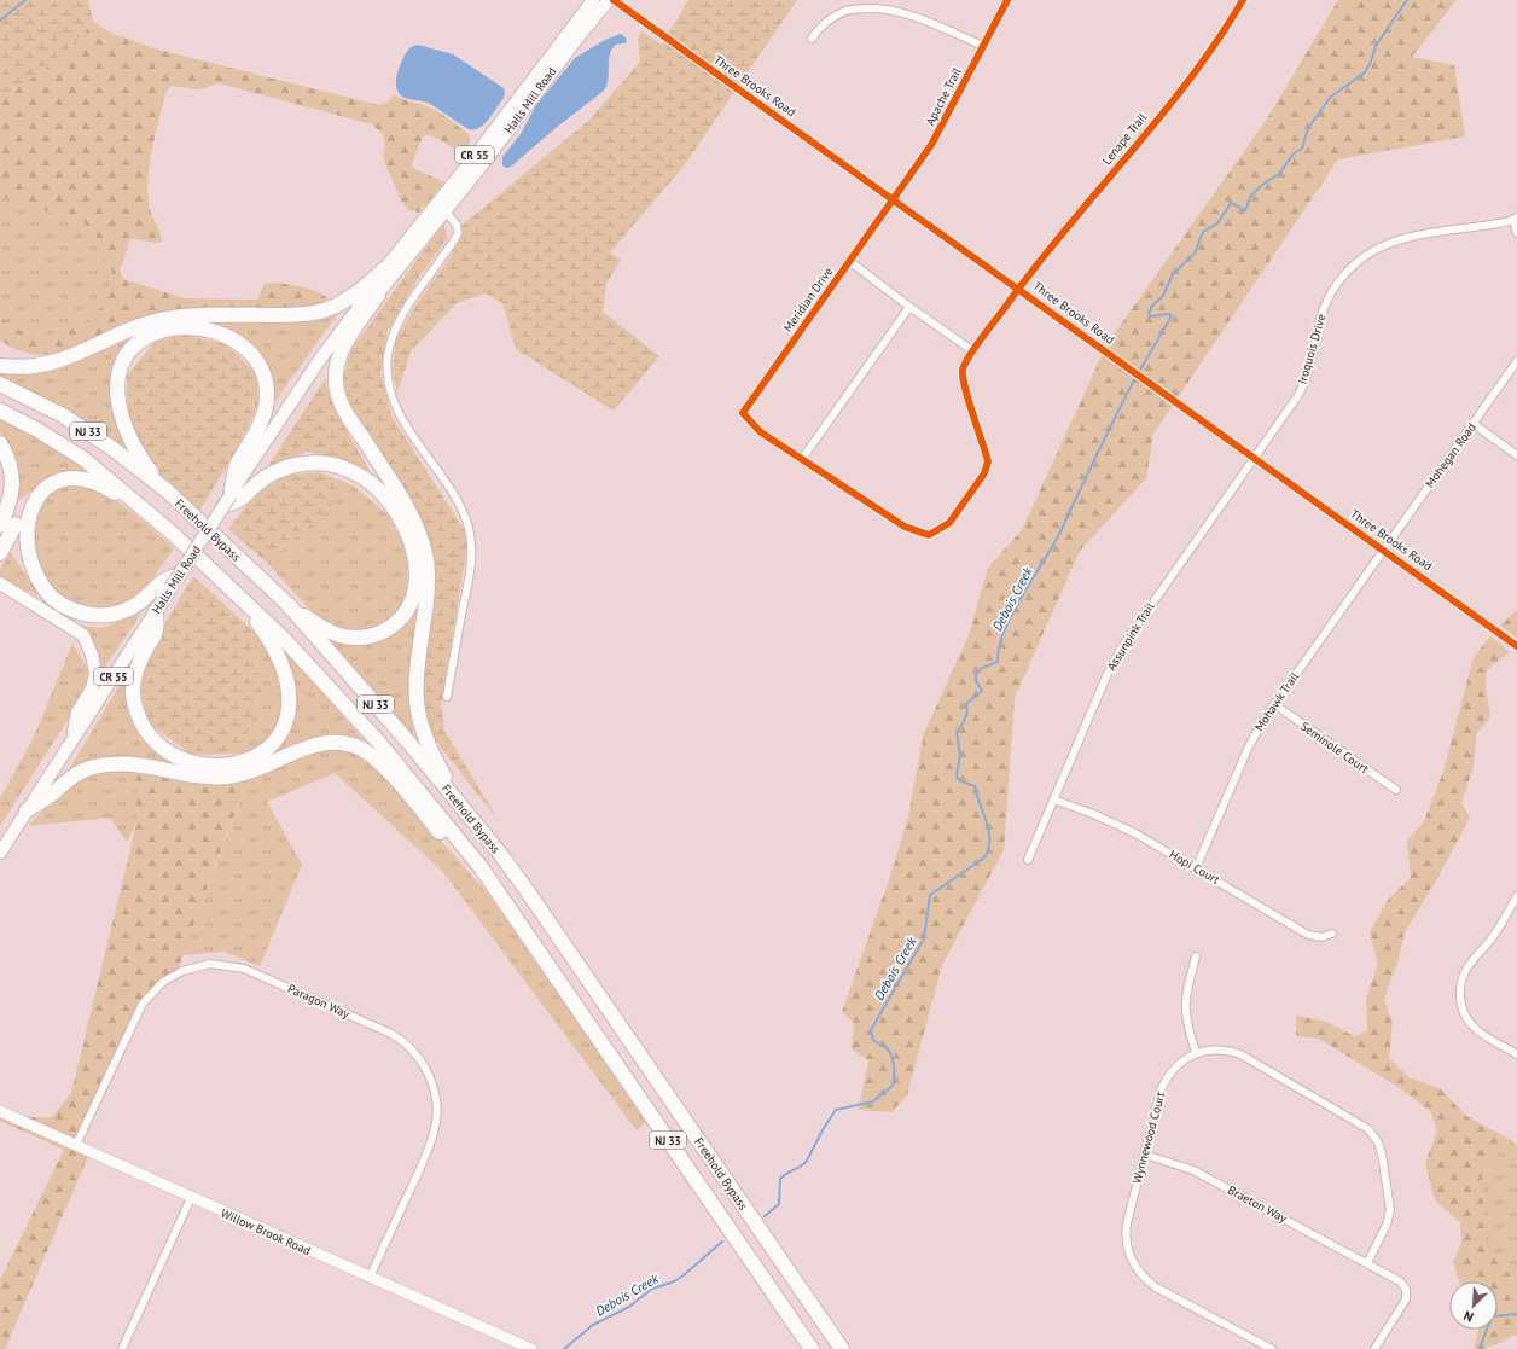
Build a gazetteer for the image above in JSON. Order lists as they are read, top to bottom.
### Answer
{
  "streets": {
    "highway": ["NJ 33", "Freehold Bypass"],
    "main road": ["Halls Mill Road", "CR 55"],
    "street": [
      "Three Brooks Road",
      "Apache Trail",
      "Lenape Trail",
      "Meridian Drive",
      "Iroquois Drive",
      "Mohegan Road",
      "Assunpink Trail",
      "Mohawk Trail",
      "Seminole Court",
      "Hopi Court",
      "Paragon Way",
      "Wynnewood Court",
      "Braeton Way",
      "Willow Brook Road"
    ]
  },
  "crossings": [
    ["Three Brooks Road", "Apache Trail"],
    ["Three Brooks Road", "Lenape Trail"],
    ["Three Brooks Road", "Meridian Drive"],
    ["Three Brooks Road", "Iroquois Drive"],
    ["Three Brooks Road", "Mohegan Road"],
    ["Three Brooks Road", "Assunpink Trail"],
    ["Three Brooks Road", "Mohawk Trail"],
    ["Apache Trail", "Meridian Drive"],
    ["Lenape Trail", "Meridian Drive"],
    ["Iroquois Drive", "Assunpink Trail"],
    ["Mohegan Road", "Mohawk Trail"],
    ["Assunpink Trail", "Hopi Court"],
    ["Mohawk Trail", "Seminole Court"],
    ["Mohawk Trail", "Hopi Court"],
    ["Paragon Way", "Willow Brook Road"],
    ["Wynnewood Court", "Braeton Way"]
  ],
  "water": ["Debois Creek"],
  "north": "bottom left"
}
